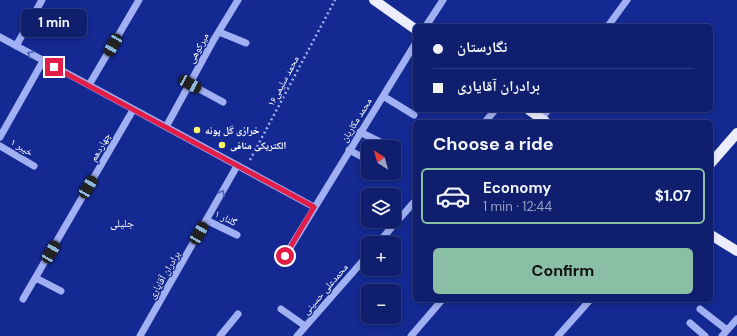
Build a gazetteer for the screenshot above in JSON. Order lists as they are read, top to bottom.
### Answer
{
  "streets": {
    "street": [
      "میرکوهی",
      "محمد مکاریان",
      "خیبر ۱",
      "چهاردهم",
      "گلنار ۱",
      "برادران آقایاری",
      "محمدعلی حسینی"
    ],
    "path": ["محمد سلیمی۱۶"]
  },
  "crossings": [
    ["گلنار ۱", "برادران آقایاری"]
  ],
  "districts": ["جلیلی"],
  "places": ["خرازی گل پونه", "الکتریکی منافی"],
  "north": "top left",
  "page": {
    "bubble": "1 min",
    "banner": ["نگارستان", "برادران آقایاری"],
    "heading": "Choose a ride",
    "map_buttons": ["+", "−"],
    "list": [
      {
        "name": "Economy",
        "note": "1 min · 12:44",
        "value": "$1.07"
      }
    ],
    "buttons": "Confirm"
  }
}
